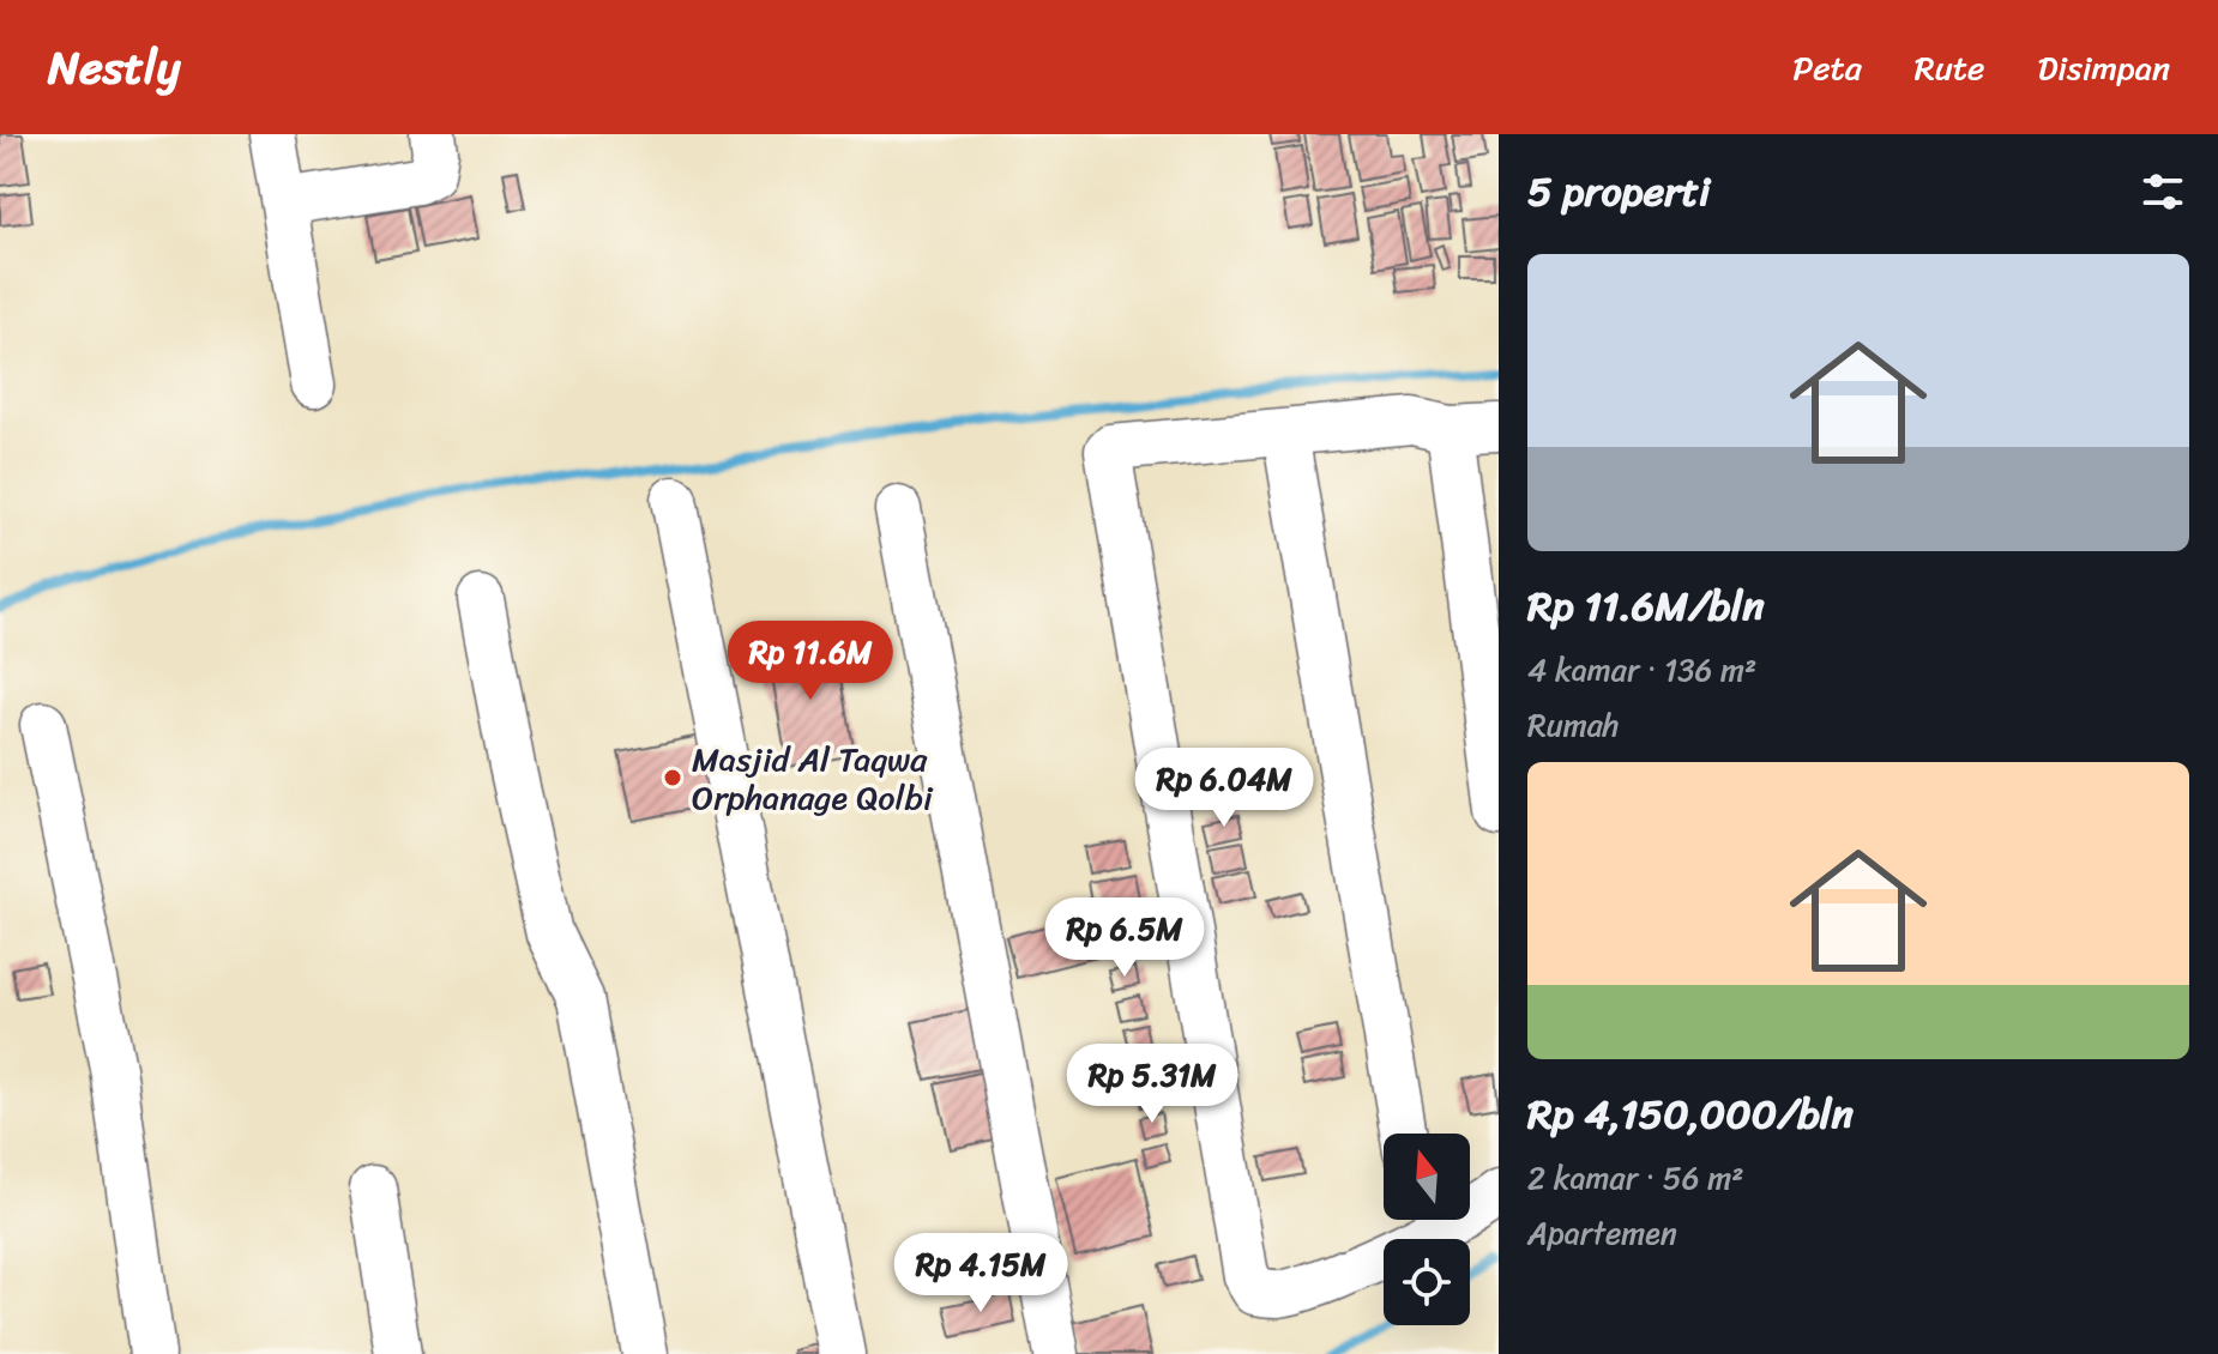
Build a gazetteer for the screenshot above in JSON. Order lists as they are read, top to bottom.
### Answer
{
  "places": ["Masjid Al Taqwa Orphanage Qolbi"],
  "north": "top",
  "page": {
    "header": "Nestly",
    "nav": ["Peta", "Rute", "Disimpan"],
    "heading": "5 properti",
    "list": [
      {
        "name": "Rp 11.6M/bln",
        "note": "4 kamar · 136 m² · Rumah"
      },
      {
        "name": "Rp 4,150,000/bln",
        "note": "2 kamar · 56 m² · Apartemen"
      }
    ],
    "price": [
      "Rp 11.6M",
      "Rp 6.04M",
      "Rp 6.5M",
      "Rp 5.31M",
      "Rp 4.15M"
    ]
  }
}
